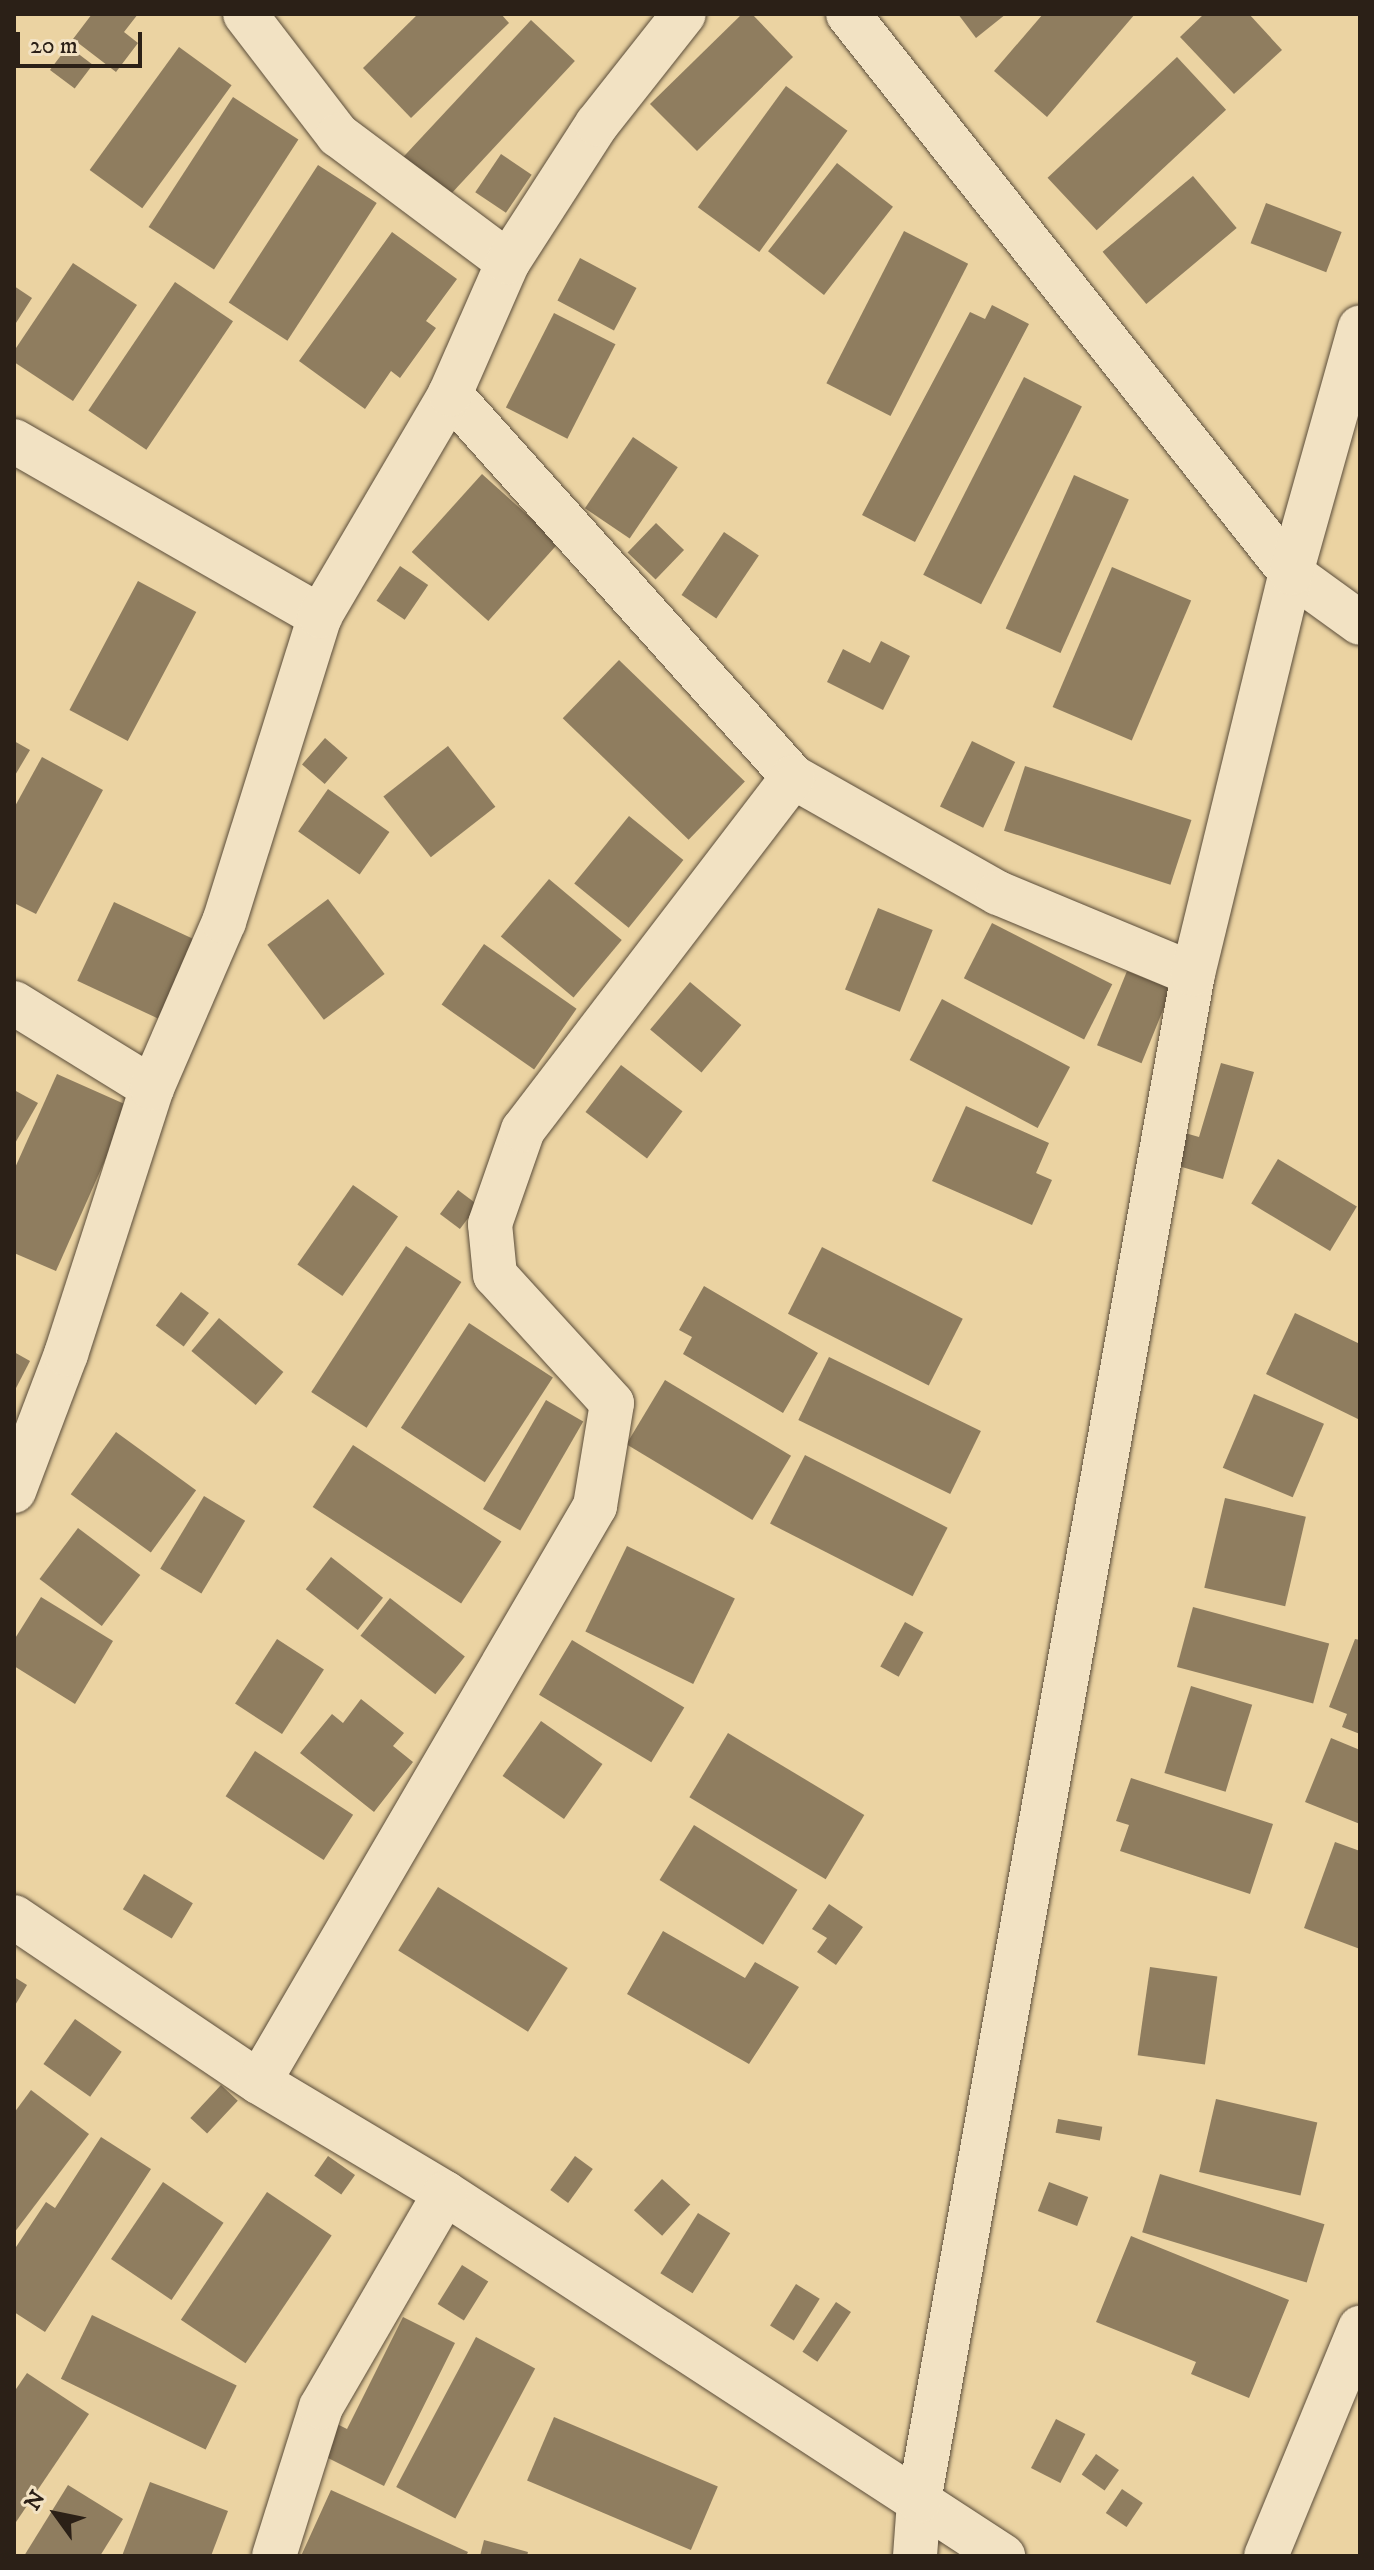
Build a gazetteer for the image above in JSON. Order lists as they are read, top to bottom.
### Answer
{
  "scale_bar": "20 m",
  "north": "top left"
}
